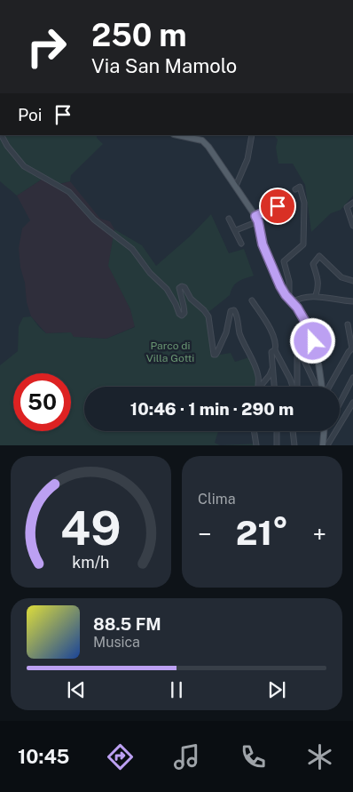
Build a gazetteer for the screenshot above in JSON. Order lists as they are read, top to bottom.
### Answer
{
  "parks": ["Parco di Villa Gotti"],
  "page": {
    "turn": ["250 m", "Via San Mamolo"],
    "then": "Poi",
    "limit": "50",
    "trip": "10:46 · 1 min · 290 m",
    "tile": "Clima",
    "heat": ["−", "21°", "+"],
    "song": ["88.5 FM", "Musica"],
    "tabs": "10:45",
    "gauge": ["49", "km/h"]
  }
}
